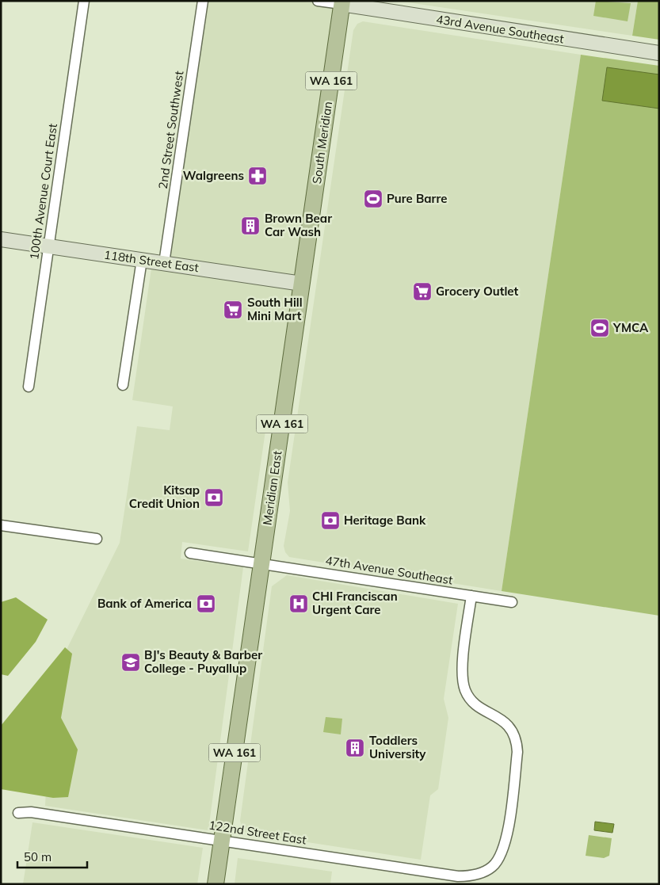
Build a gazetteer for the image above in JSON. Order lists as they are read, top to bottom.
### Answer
{
  "streets": {
    "main road": ["WA 161", "South Meridian", "Meridian East"],
    "street": [
      "43rd Avenue Southeast",
      "2nd Street Southwest",
      "100th Avenue Court East",
      "118th Street East",
      "47th Avenue Southeast",
      "122nd Street East"
    ]
  },
  "crossings": [
    ["43rd Avenue Southeast", "South Meridian"],
    ["WA 161", "Meridian East"],
    ["WA 161", "122nd Street East"],
    ["2nd Street Southwest", "118th Street East"],
    ["South Meridian", "118th Street East"],
    ["South Meridian", "Meridian East"],
    ["100th Avenue Court East", "118th Street East"],
    ["118th Street East", "Meridian East"],
    ["Meridian East", "47th Avenue Southeast"],
    ["Meridian East", "122nd Street East"],
    ["47th Avenue Southeast", "122nd Street East"]
  ],
  "places": {
    "pharmacy": ["Walgreens"],
    "sports": ["Pure Barre", "YMCA"],
    "building": ["Brown Bear Car Wash", "Toddlers University"],
    "supermarket": ["Grocery Outlet", "South Hill Mini Mart"],
    "bank": ["Kitsap Credit Union", "Heritage Bank", "Bank of America"],
    "hospital": ["CHI Franciscan Urgent Care"],
    "school or university": ["BJ's Beauty & Barber College - Puyallup"]
  },
  "scale_bar": "50 m"
}
